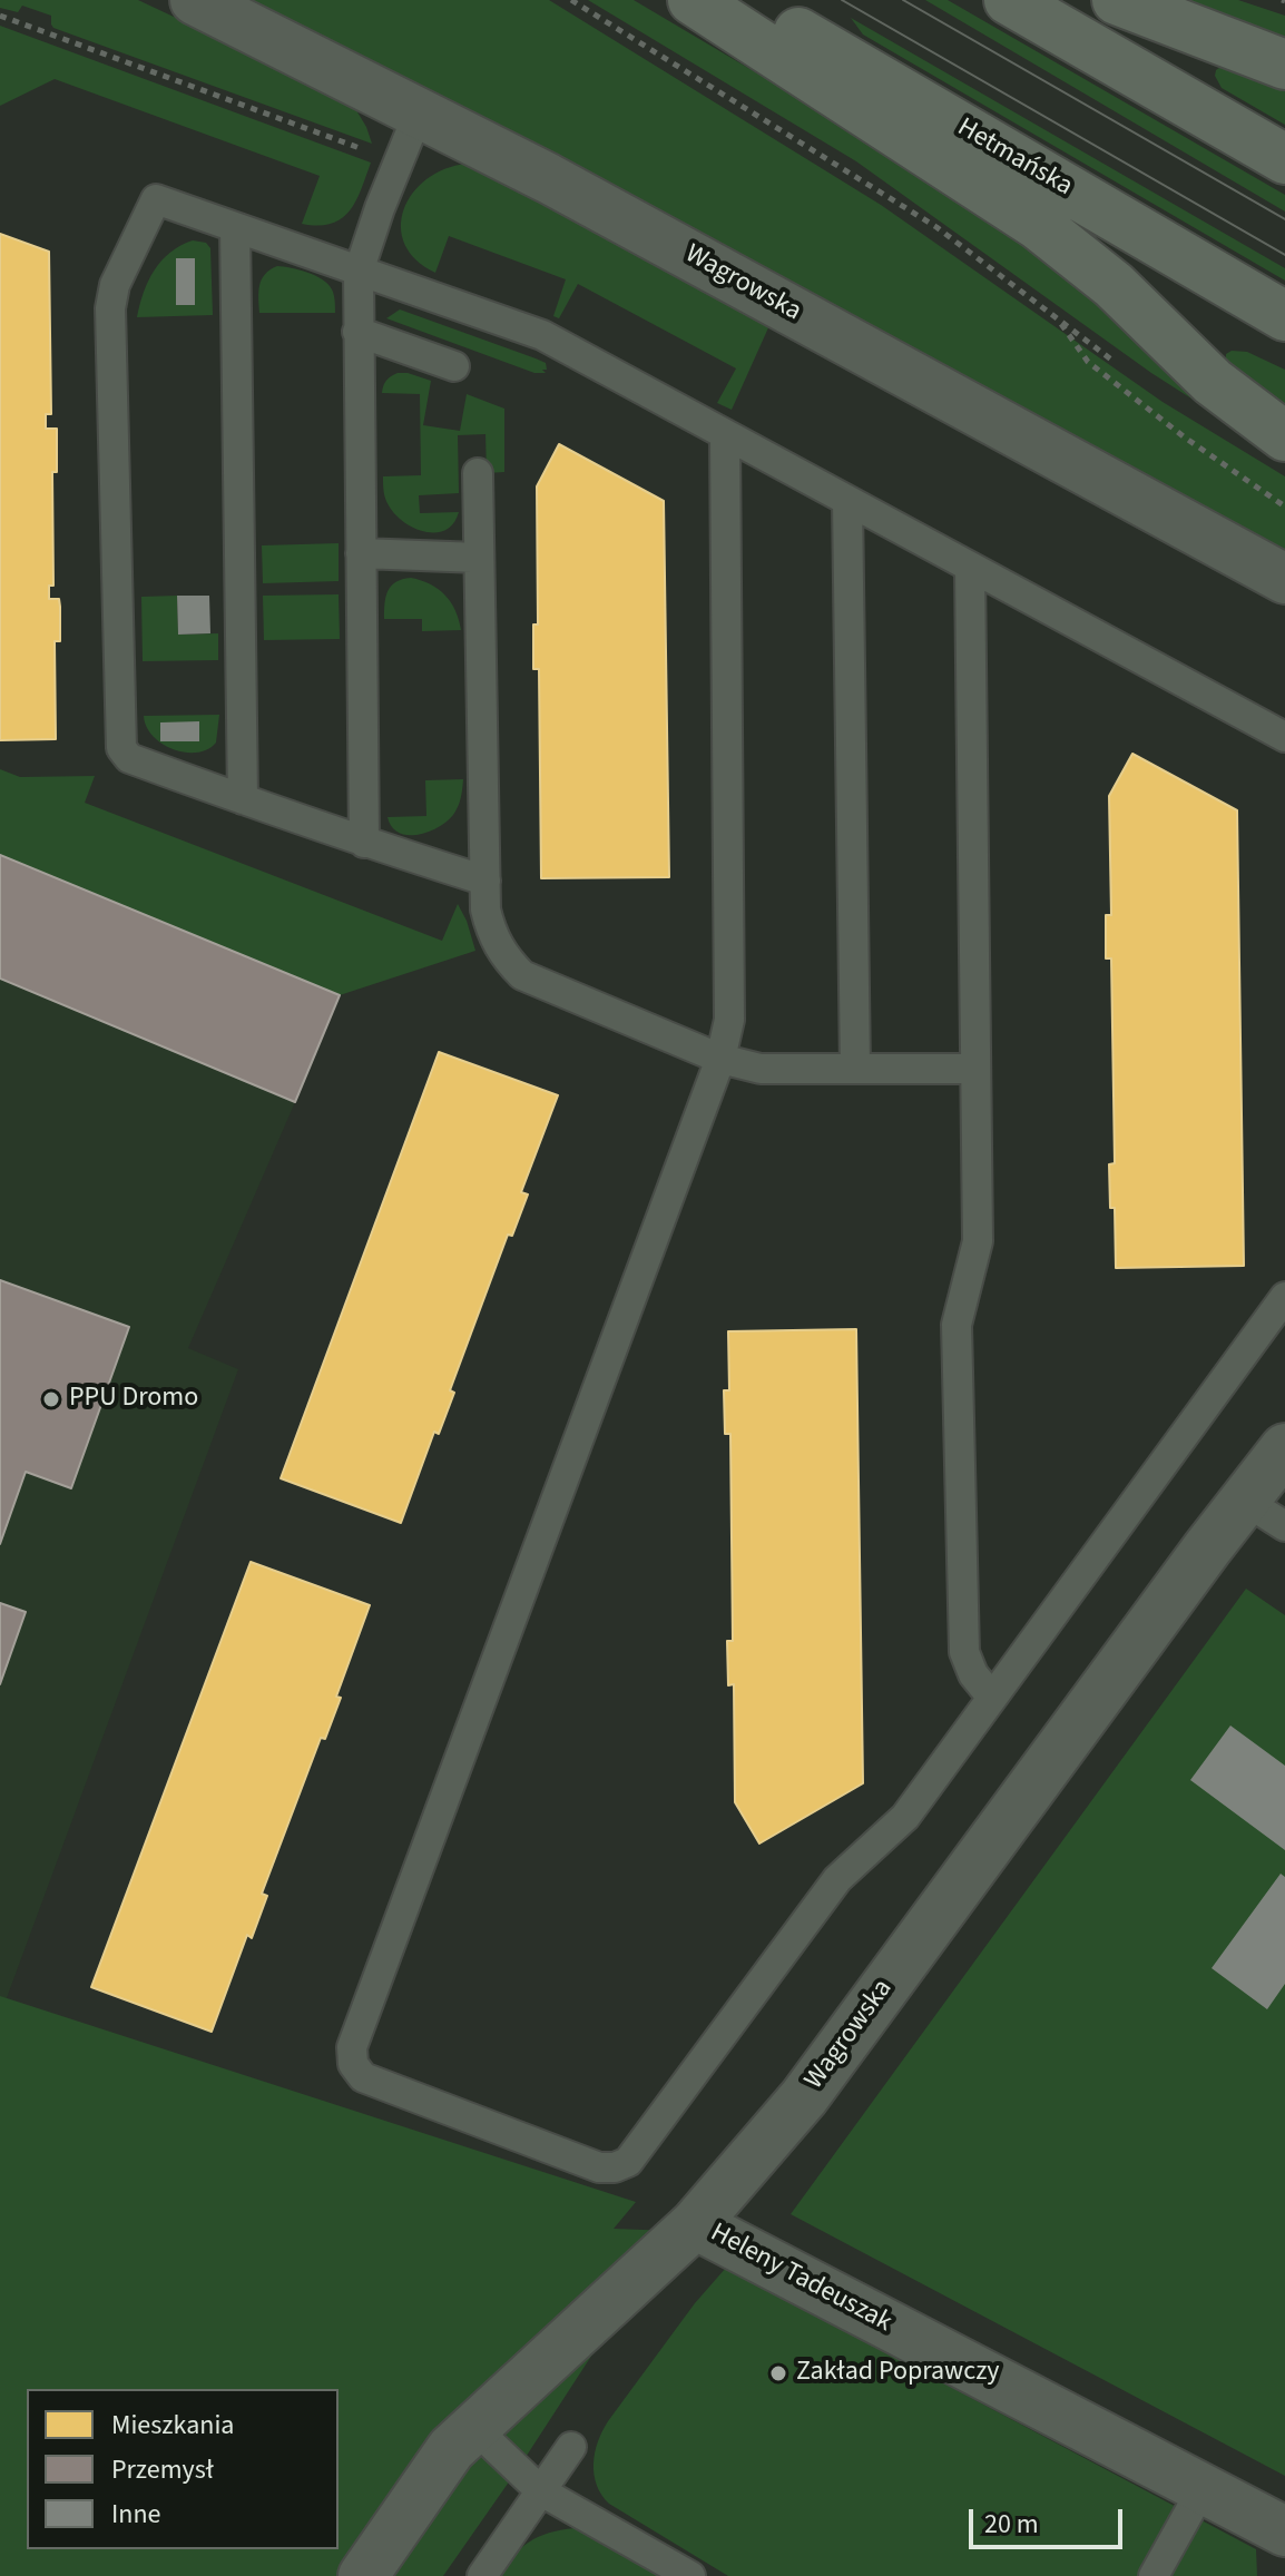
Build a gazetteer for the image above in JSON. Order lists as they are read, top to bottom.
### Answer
{
  "streets": {
    "street": ["Hetmańska", "Wagrowska", "Heleny Tadeuszak"]
  },
  "crossings": [
    ["Wagrowska", "Heleny Tadeuszak"]
  ],
  "places": ["PPU Dromo", "Zakład Poprawczy"],
  "legend": ["Mieszkania", "Przemysł", "Inne"],
  "scale_bar": "20 m"
}
